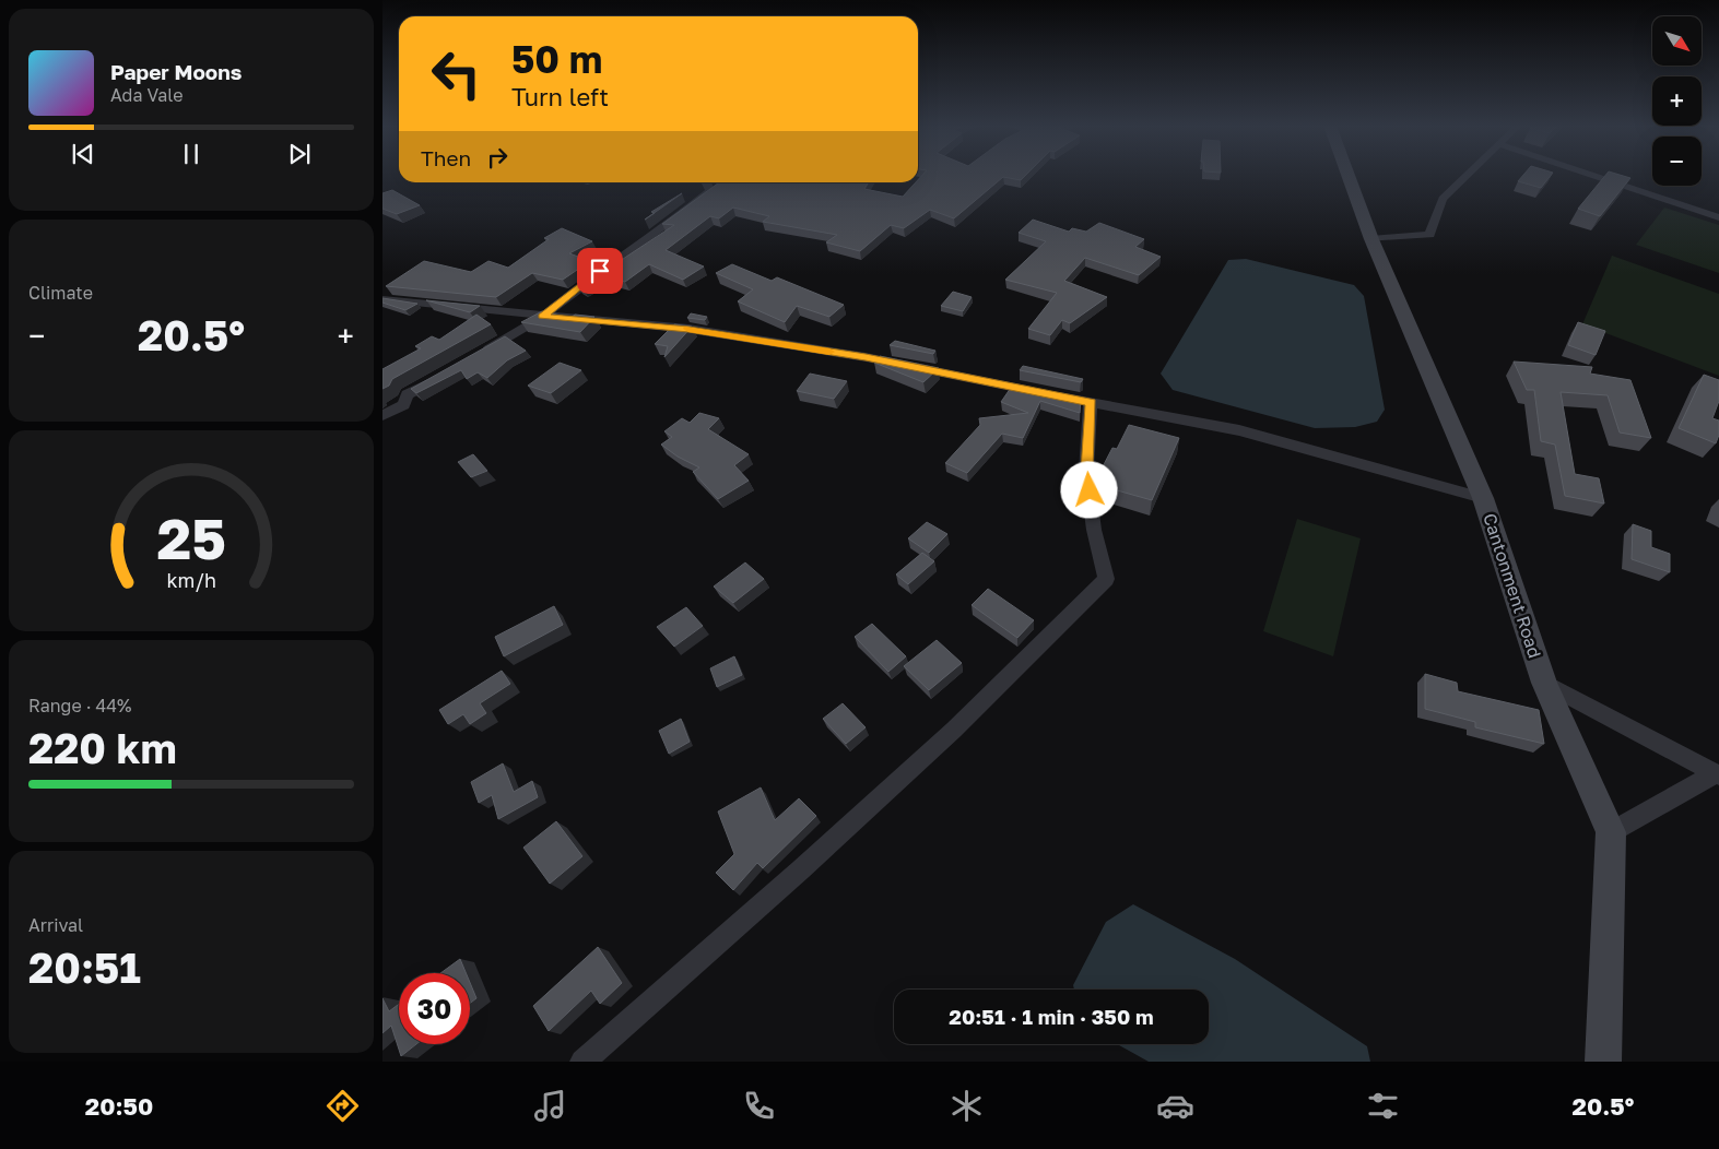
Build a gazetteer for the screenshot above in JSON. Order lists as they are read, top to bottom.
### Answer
{
  "streets": {
    "street": ["Cantonment Road"]
  },
  "north": "bottom right",
  "page": {
    "map_buttons": ["+", "−"],
    "turn": ["50 m", "Turn left"],
    "song": ["Paper Moons", "Ada Vale"],
    "then": "Then",
    "tile": [
      "Climate",
      ["Range · 44%", "220 km"],
      ["Arrival", "20:51"]
    ],
    "heat": ["−", "20.5°", "+"],
    "limit": "30",
    "trip": "20:51 · 1 min · 350 m",
    "tabs": ["20:50", "20.5°"],
    "gauge": ["25", "km/h"]
  }
}
